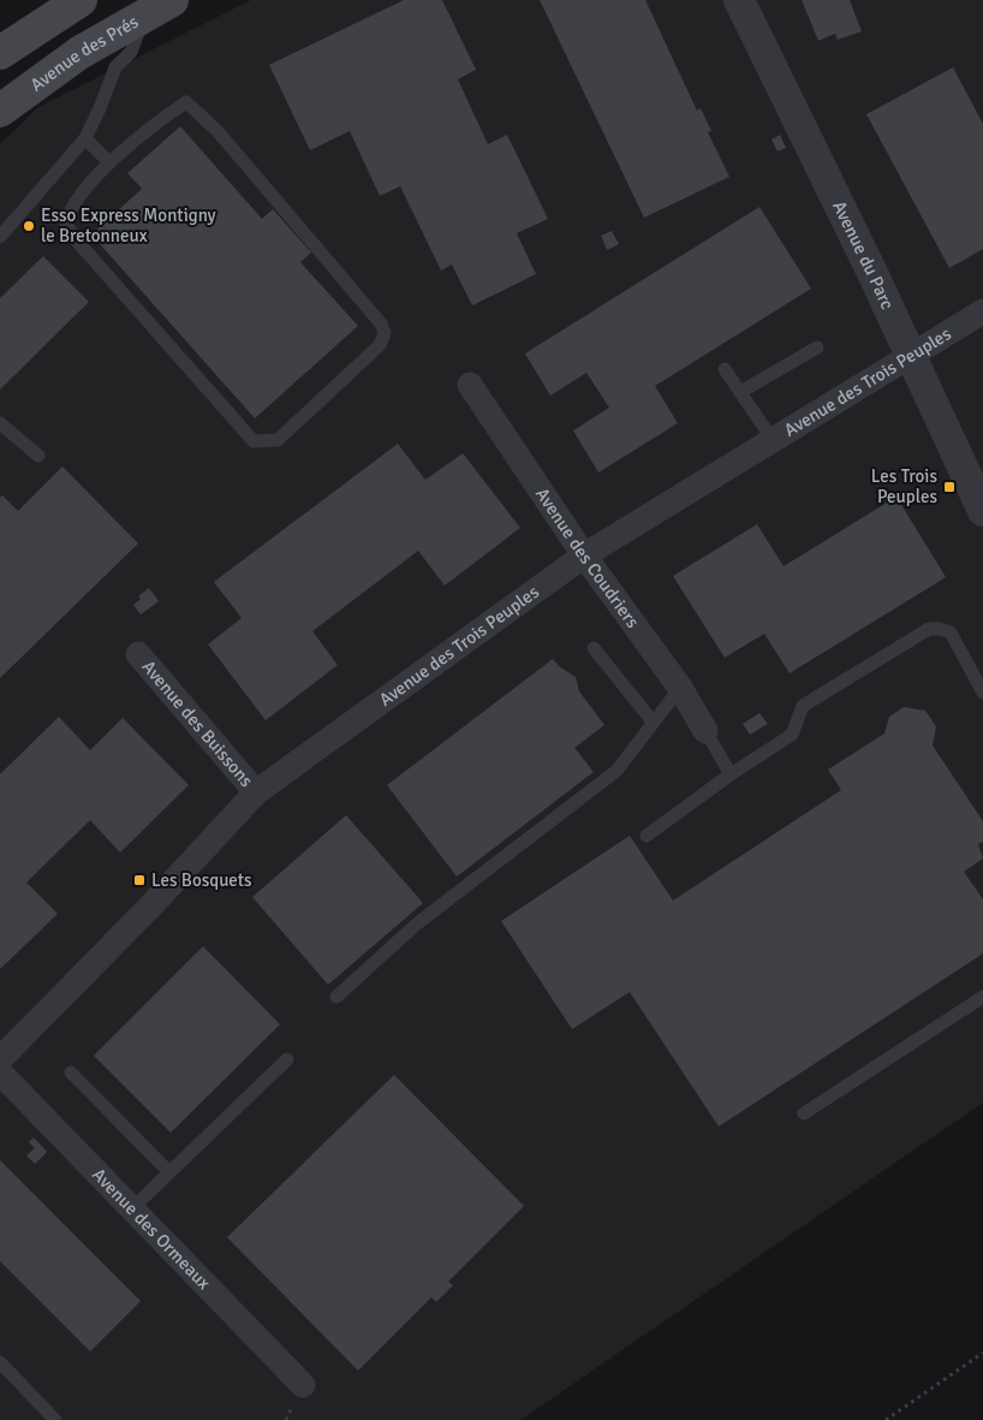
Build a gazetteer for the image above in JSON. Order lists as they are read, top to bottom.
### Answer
{
  "streets": {
    "main road": ["Avenue des Prés"],
    "street": [
      "Avenue du Parc",
      "Avenue des Trois Peuples",
      "Avenue des Coudriers",
      "Avenue des Buissons",
      "Avenue des Ormeaux"
    ]
  },
  "crossings": [
    ["Avenue du Parc", "Avenue des Trois Peuples"],
    ["Avenue des Trois Peuples", "Avenue des Coudriers"],
    ["Avenue des Trois Peuples", "Avenue des Buissons"]
  ],
  "places": {
    "other": ["Esso Express Montigny le Bretonneux"],
    "transit": ["Les Trois Peuples", "Les Bosquets"]
  }
}
